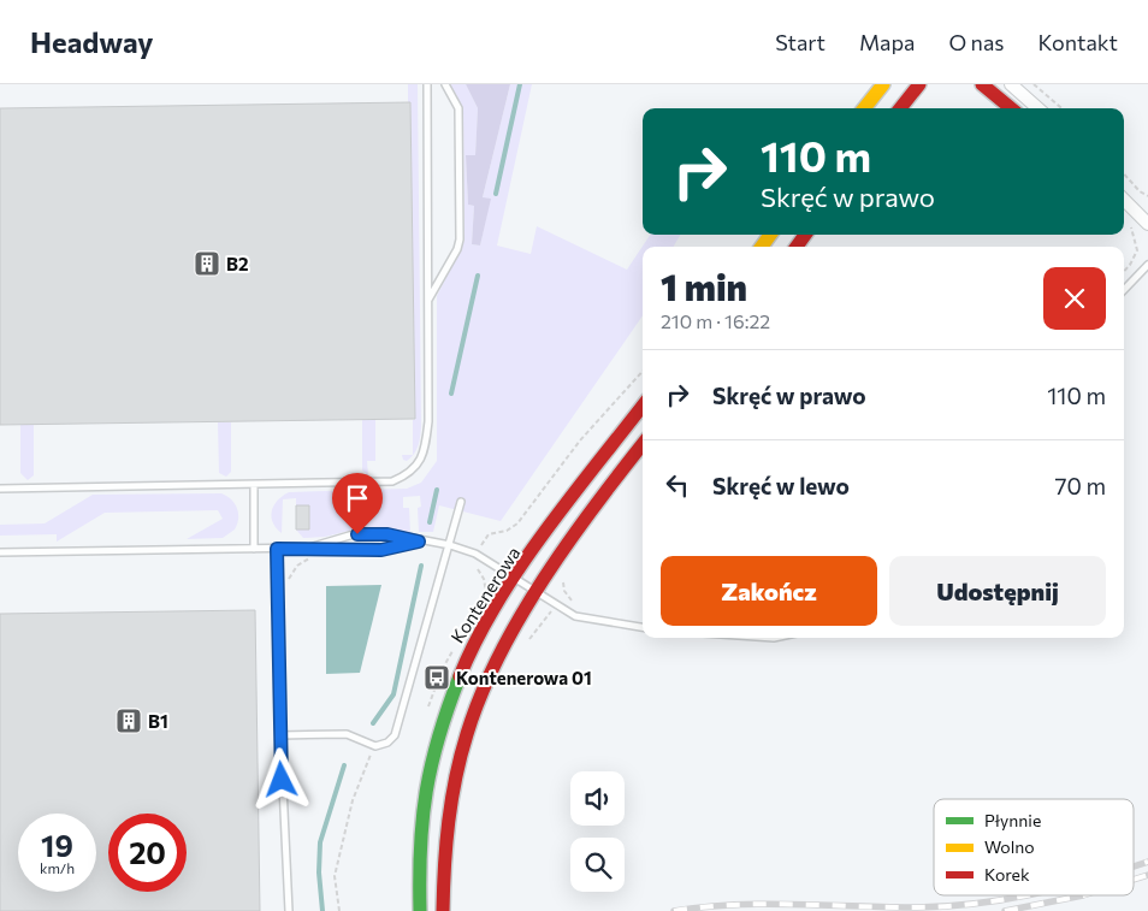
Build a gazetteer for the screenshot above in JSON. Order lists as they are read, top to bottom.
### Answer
{
  "streets": {
    "main road": ["Kontenerowa"]
  },
  "places": {
    "building": ["B2", "B1"],
    "bus stop": ["Kontenerowa 01"]
  },
  "legend": ["Płynnie", "Wolno", "Korek"],
  "page": {
    "header": "Headway",
    "nav": [
      "Start",
      "Mapa",
      "O nas",
      "Kontakt"
    ],
    "turn": ["110 m", "Skręć w prawo"],
    "heading": ["1 min", "210 m · 16:22"],
    "list": [
      {
        "name": "Skręć w prawo",
        "value": "110 m"
      },
      {
        "name": "Skręć w lewo",
        "value": "70 m"
      }
    ],
    "buttons": ["Zakończ", "Udostępnij"],
    "speed": "19 km/h",
    "limit": "20"
  }
}
